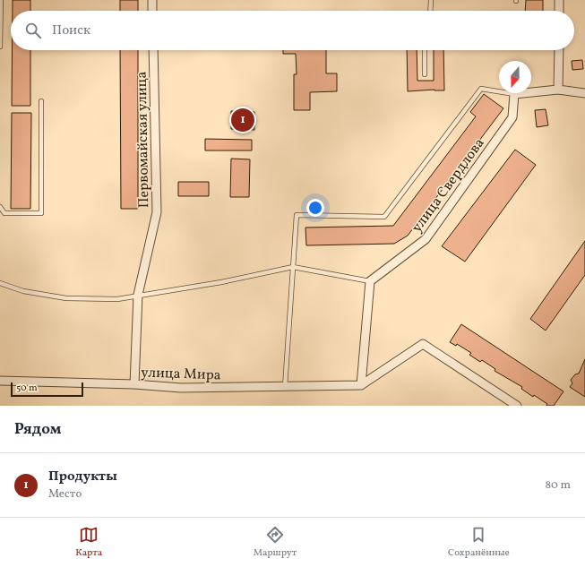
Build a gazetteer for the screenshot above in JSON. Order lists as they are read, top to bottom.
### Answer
{
  "streets": {
    "street": ["Первомайская улица", "улица Свердлова", "улица Мира"]
  },
  "crossings": [
    ["Первомайская улица", "улица Мира"]
  ],
  "scale_bar": "50 m",
  "north": "bottom",
  "page": {
    "search": "Поиск",
    "pins": "1",
    "scale": "50 m",
    "heading": "Рядом",
    "list": [
      {
        "mark": "1",
        "name": "Продукты",
        "note": "Место",
        "value": "80 m"
      }
    ],
    "nav": ["Карта", "Маршрут", "Сохранённые"]
  }
}
